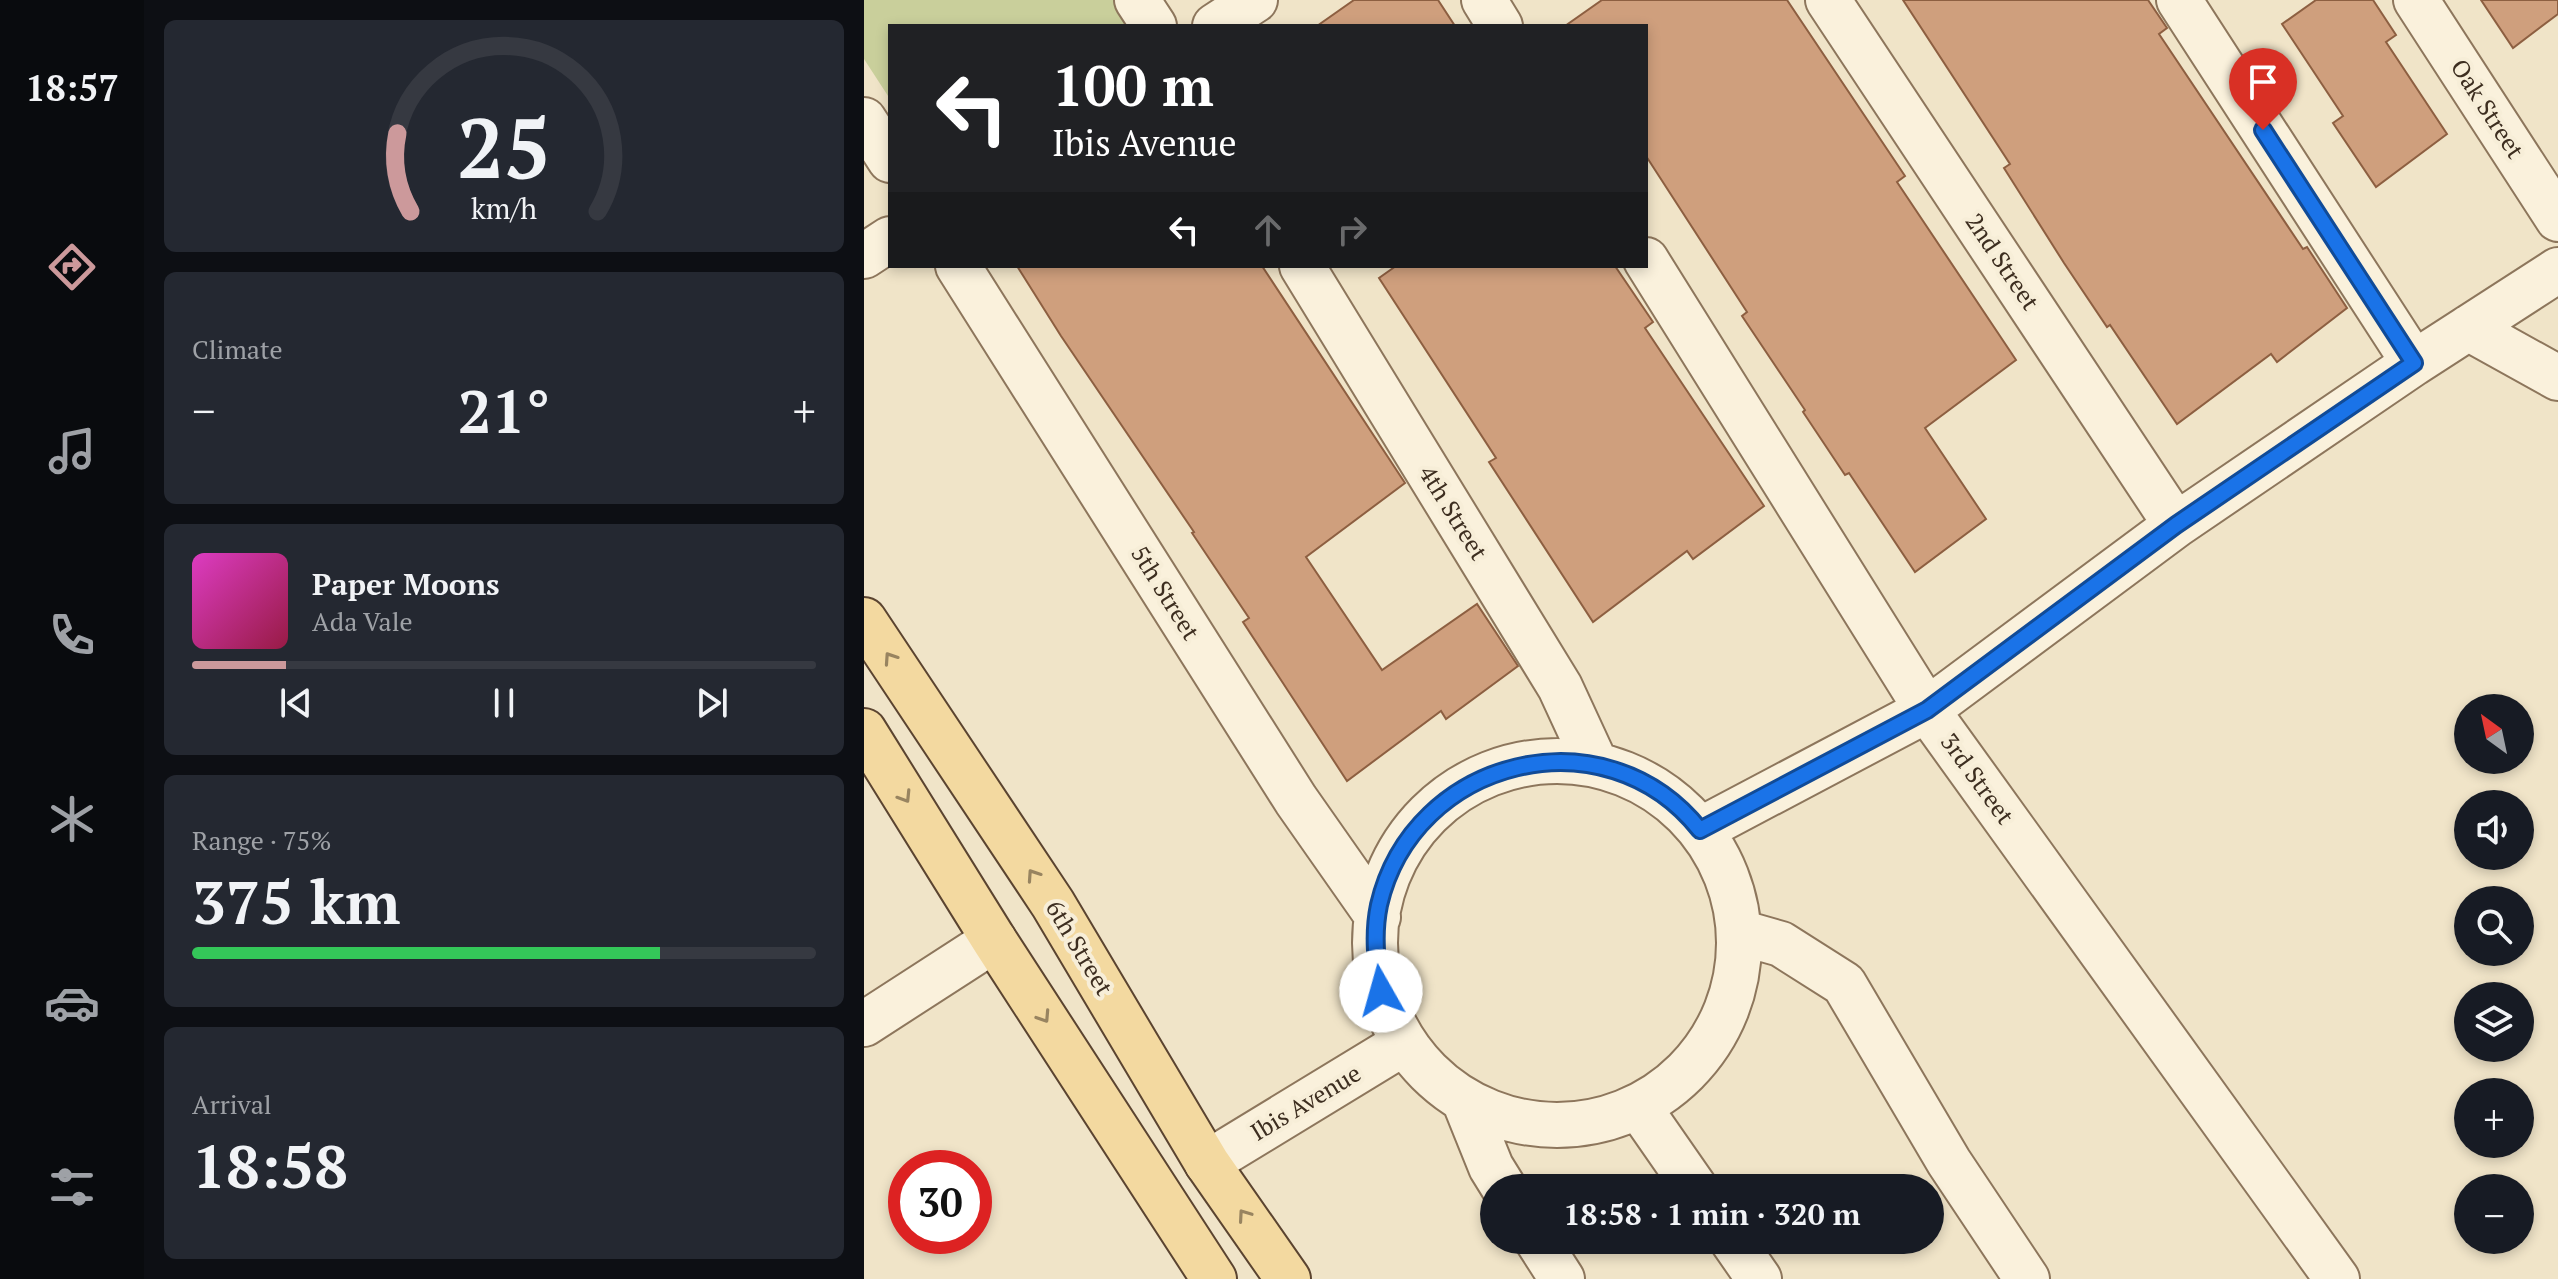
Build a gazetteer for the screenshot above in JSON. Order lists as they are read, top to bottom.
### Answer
{
  "streets": {
    "main road": ["6th Street"],
    "street": [
      "Oak Street",
      "2nd Street",
      "4th Street",
      "5th Street",
      "3rd Street",
      "Ibis Avenue"
    ]
  },
  "crossings": [
    ["6th Street", "Ibis Avenue"]
  ],
  "north": "top left",
  "page": {
    "tabs": "18:57",
    "turn": ["100 m", "Ibis Avenue"],
    "tile": [
      "Climate",
      ["Range · 75%", "375 km"],
      ["Arrival", "18:58"]
    ],
    "heat": ["−", "21°", "+"],
    "song": ["Paper Moons", "Ada Vale"],
    "map_buttons": ["+", "−"],
    "limit": "30",
    "trip": "18:58 · 1 min · 320 m",
    "gauge": ["25", "km/h"]
  }
}
